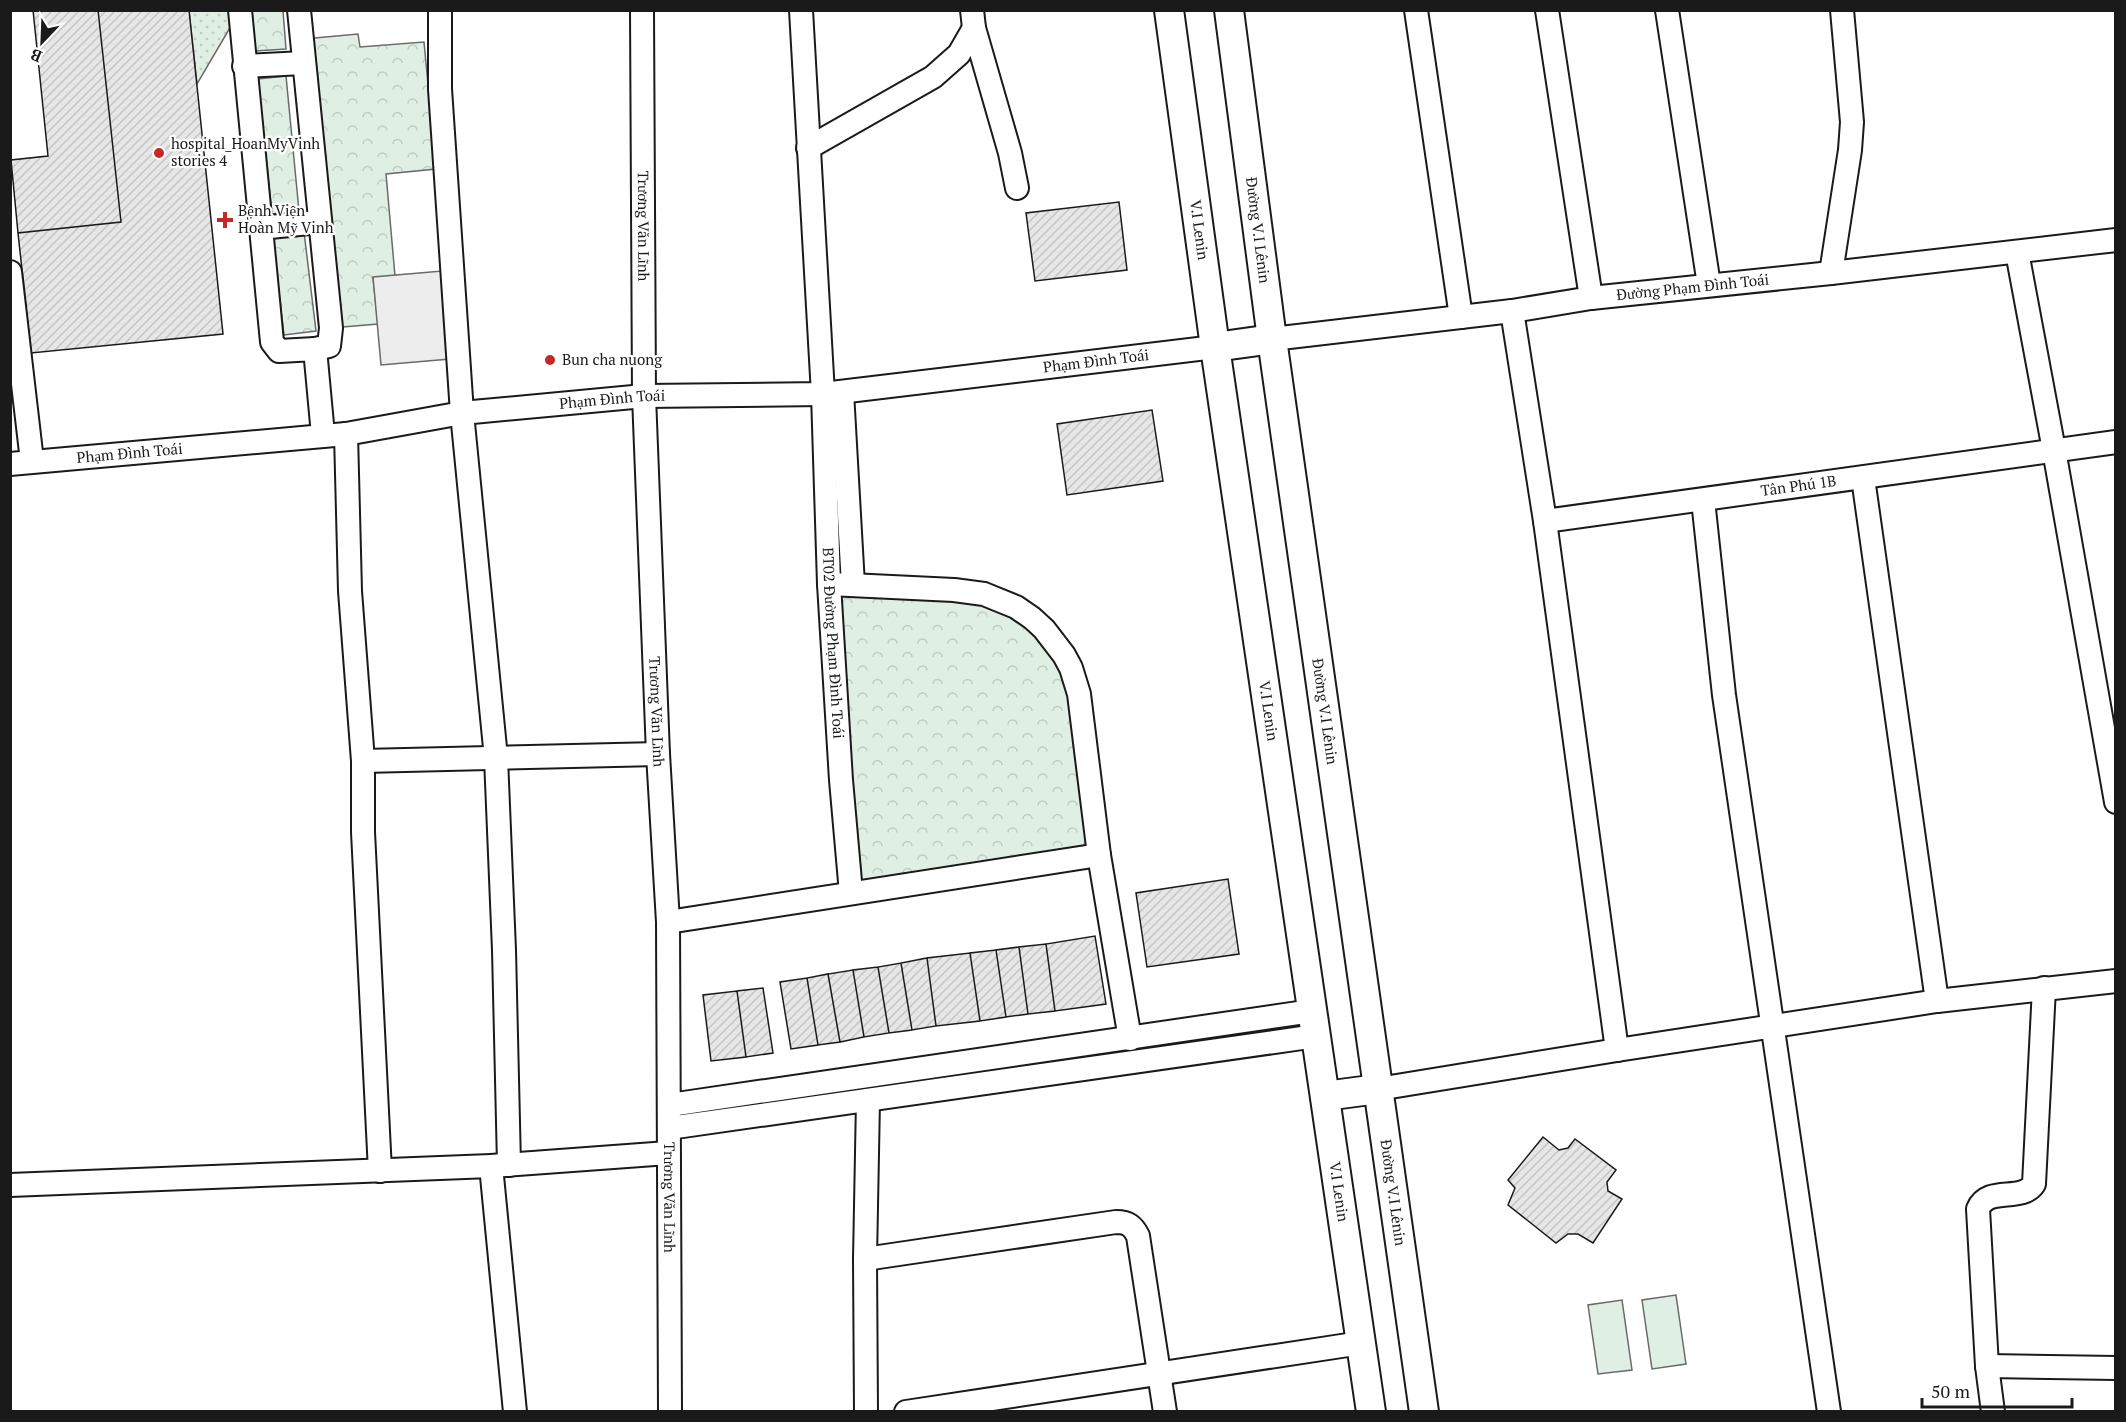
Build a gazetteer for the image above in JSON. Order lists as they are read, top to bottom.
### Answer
{
  "streets": {
    "main road": ["V.I Lenin", "Đường V.I Lênin"],
    "street": [
      "Trương Văn Lĩnh",
      "Đường Phạm Đình Toái",
      "Phạm Đình Toái",
      "Tân Phú 1B",
      "BT02 Đường Phạm Đình Toái"
    ]
  },
  "crossings": [
    ["Trương Văn Lĩnh", "Phạm Đình Toái"],
    ["V.I Lenin", "Phạm Đình Toái"],
    ["Đường V.I Lênin", "Đường Phạm Đình Toái"],
    ["Phạm Đình Toái", "BT02 Đường Phạm Đình Toái"]
  ],
  "places": {
    "other": ["hospital_HoanMyVinh stories 4", "Bun cha nuong"],
    "health": ["Bệnh Viện Hoàn Mỹ Vinh"]
  },
  "scale_bar": "50 m",
  "north": "bottom left"
}
